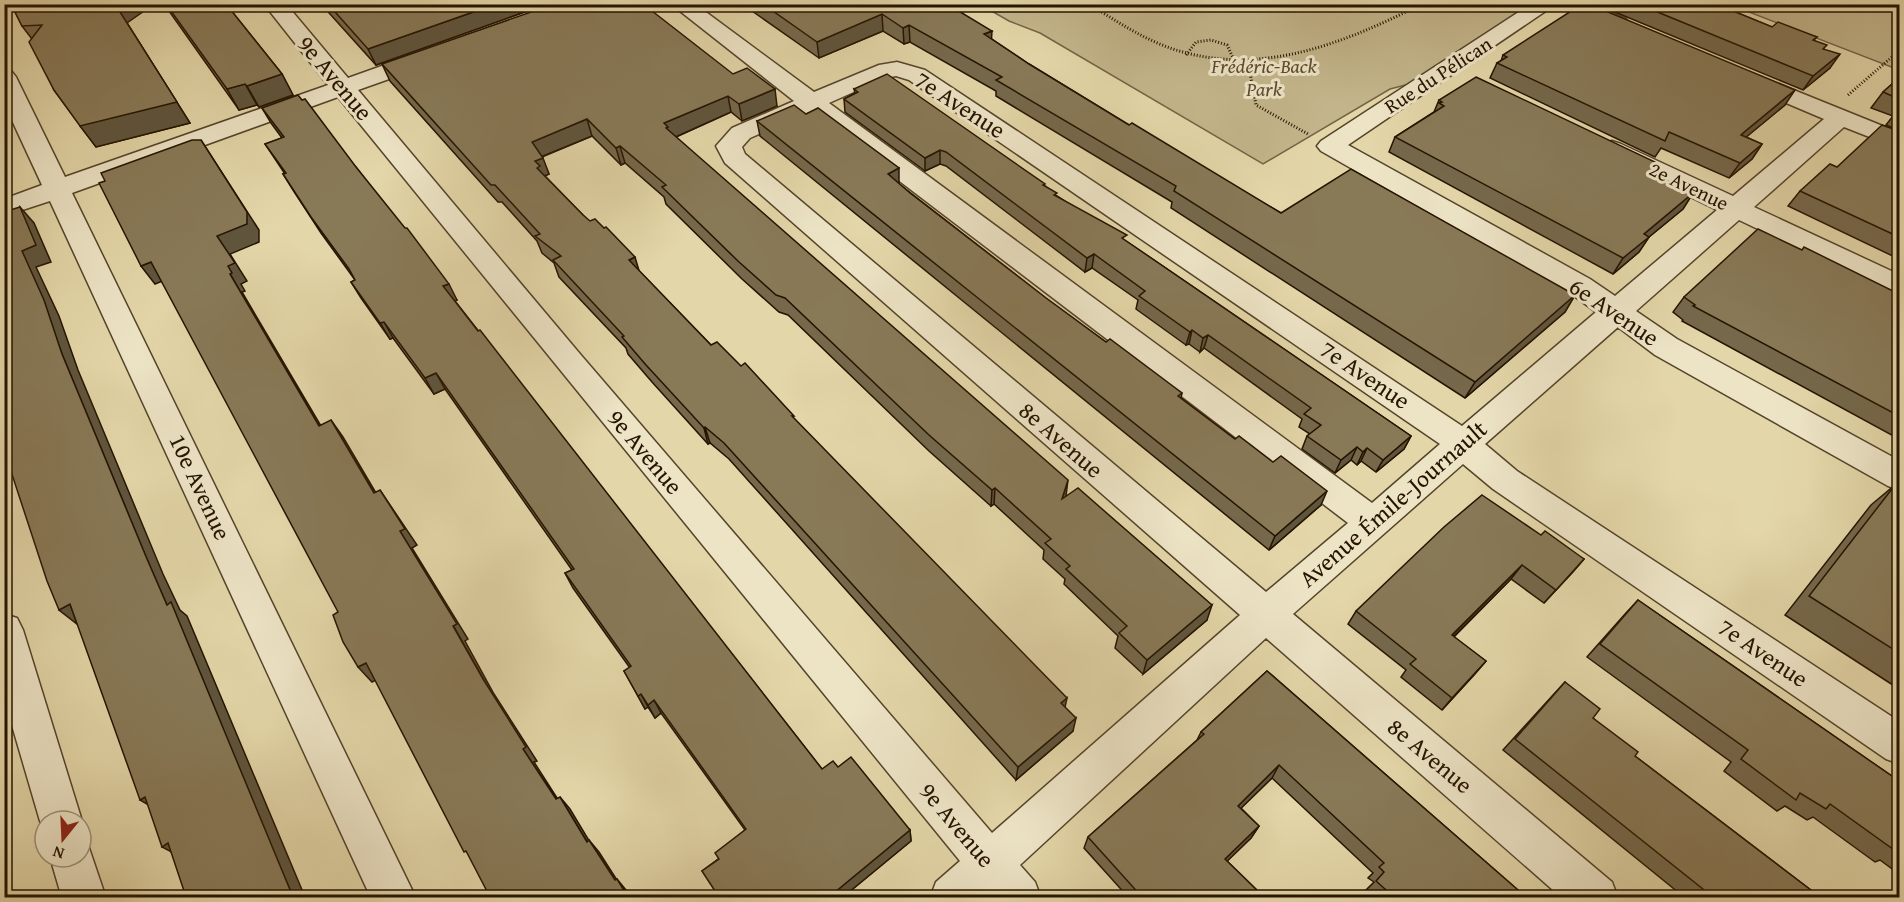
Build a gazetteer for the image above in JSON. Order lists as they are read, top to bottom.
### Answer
{
  "streets": {
    "street": [
      "Rue du Pélican",
      "9e Avenue",
      "7e Avenue",
      "2e Avenue",
      "6e Avenue",
      "8e Avenue",
      "10e Avenue",
      "Avenue Émile-Journault"
    ]
  },
  "crossings": [
    ["Rue du Pélican", "6e Avenue"],
    ["9e Avenue", "Avenue Émile-Journault"],
    ["7e Avenue", "8e Avenue"],
    ["7e Avenue", "Avenue Émile-Journault"],
    ["2e Avenue", "Avenue Émile-Journault"],
    ["6e Avenue", "Avenue Émile-Journault"],
    ["8e Avenue", "Avenue Émile-Journault"]
  ],
  "parks": ["Frédéric-Back Park"],
  "north": "bottom"
}
